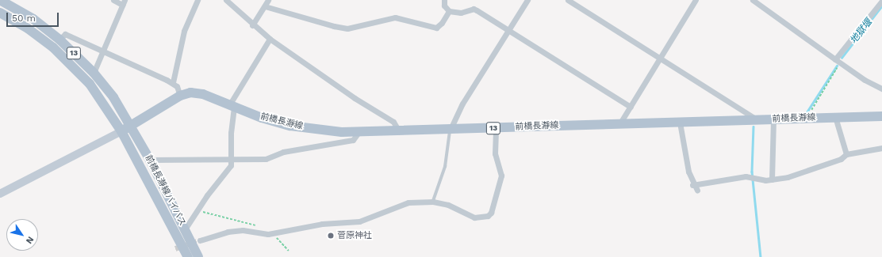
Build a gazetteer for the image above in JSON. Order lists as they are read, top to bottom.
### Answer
{
  "streets": {
    "main road": ["13", "前橋長瀞線", "前橋長瀞線バイパス"]
  },
  "crossings": [
    ["13", "前橋長瀞線"],
    ["13", "前橋長瀞線バイパス"],
    ["前橋長瀞線", "前橋長瀞線バイパス"]
  ],
  "water": ["地獄堰"],
  "places": ["菅原神社"],
  "scale_bar": "50 m",
  "north": "bottom right"
}
